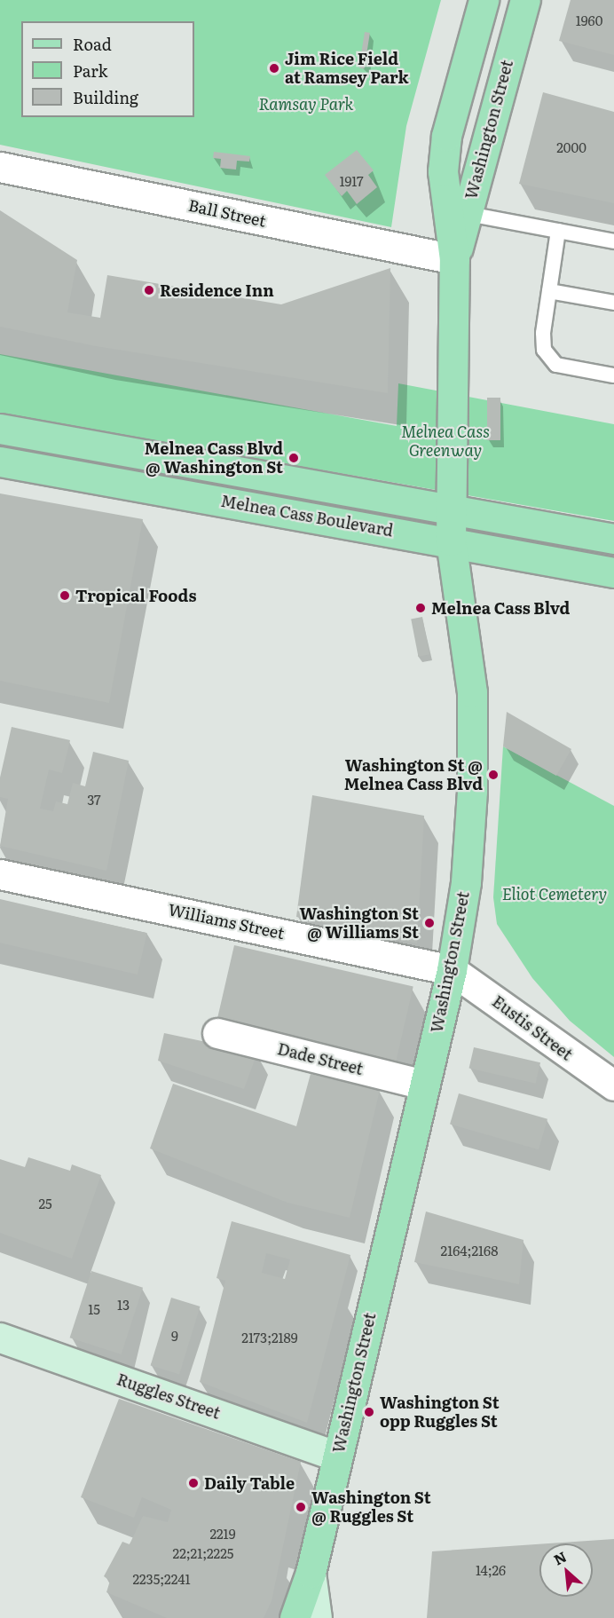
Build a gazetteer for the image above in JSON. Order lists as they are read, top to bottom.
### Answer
{
  "streets": {
    "main road": ["Washington Street", "Melnea Cass Boulevard", "Ruggles Street"],
    "street": [
      "Ball Street",
      "Williams Street",
      "Eustis Street",
      "Dade Street"
    ]
  },
  "crossings": [
    ["Washington Street", "Ball Street"],
    ["Washington Street", "Melnea Cass Boulevard"],
    ["Washington Street", "Williams Street"],
    ["Washington Street", "Eustis Street"],
    ["Washington Street", "Dade Street"],
    ["Washington Street", "Ruggles Street"],
    ["Williams Street", "Eustis Street"]
  ],
  "parks": ["Ramsay Park", "Melnea Cass Greenway", "Eliot Cemetery"],
  "places": [
    "Jim Rice Field at Ramsey Park",
    "Residence Inn",
    "Melnea Cass Blvd @ Washington St",
    "Tropical Foods",
    "Melnea Cass Blvd",
    "Washington St @ Melnea Cass Blvd",
    "Washington St @ Williams St",
    "Washington St opp Ruggles St",
    "Daily Table",
    "Washington St @ Ruggles St"
  ],
  "house_numbers": [
    "1960",
    "2000",
    "1917",
    "37",
    "25",
    "2164;2168",
    "13",
    "15",
    "9",
    "2173;2189",
    "2219",
    "22;21;2225",
    "14;26",
    "2235;2241"
  ],
  "legend": ["Road", "Park", "Building"],
  "north": "top left"
}
